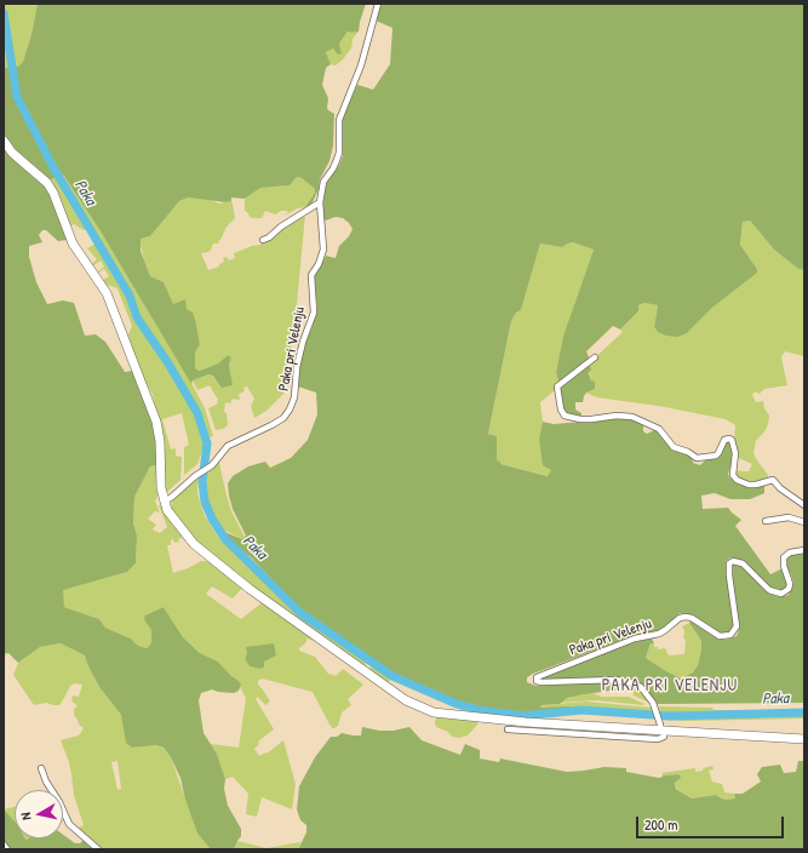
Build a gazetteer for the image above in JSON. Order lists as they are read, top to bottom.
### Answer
{
  "streets": {
    "street": ["Paka pri Velenju"]
  },
  "districts": ["PAKA PRI VELENJU"],
  "water": ["Paka"],
  "scale_bar": "200 m",
  "north": "left"
}
